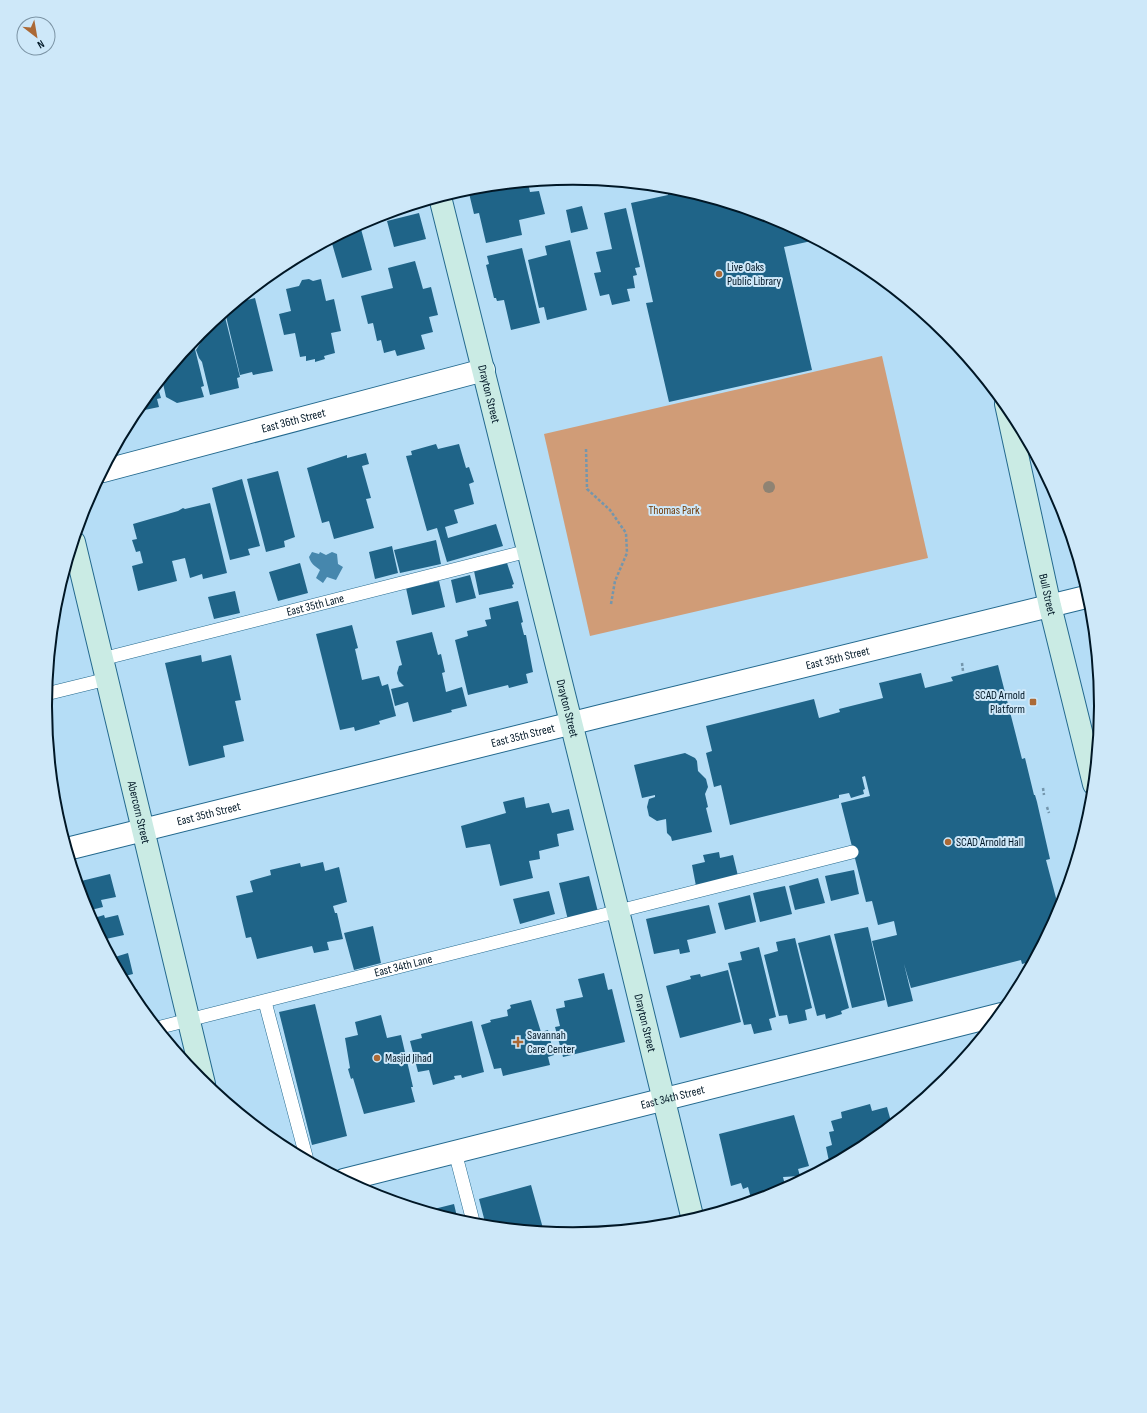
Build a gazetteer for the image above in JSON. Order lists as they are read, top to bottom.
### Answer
{
  "streets": {
    "main road": ["Drayton Street", "Bull Street", "Abercorn Street"],
    "street": ["East 36th Street", "East 35th Street", "East 34th Street"],
    "lane": ["East 35th Lane", "East 34th Lane"]
  },
  "crossings": [
    ["Drayton Street", "East 36th Street"],
    ["Drayton Street", "East 35th Lane"],
    ["Drayton Street", "East 35th Street"],
    ["Drayton Street", "East 34th Lane"],
    ["Drayton Street", "East 34th Street"],
    ["Bull Street", "East 35th Street"],
    ["East 35th Lane", "Abercorn Street"],
    ["East 35th Street", "Abercorn Street"],
    ["Abercorn Street", "East 34th Lane"]
  ],
  "parks": ["Thomas Park"],
  "places": {
    "other": ["Live Oaks Public Library", "SCAD Arnold Hall", "Masjid Jihad"],
    "transit": ["SCAD Arnold Platform"],
    "health": ["Savannah Care Center"]
  },
  "north": "bottom right"
}
